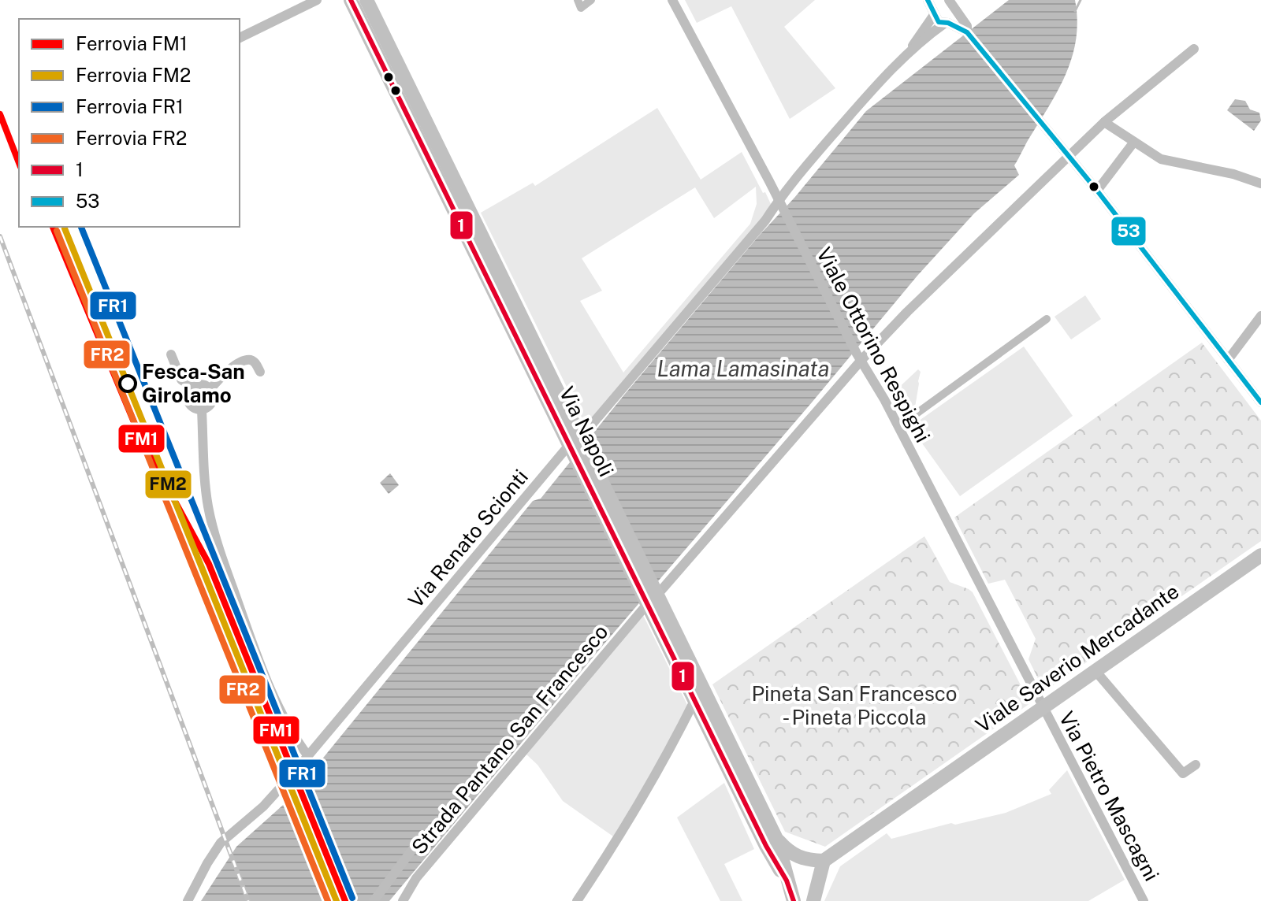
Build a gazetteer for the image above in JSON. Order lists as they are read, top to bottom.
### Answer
{
  "streets": {
    "main road": ["Via Napoli", "Viale Saverio Mercadante"],
    "street": [
      "Viale Ottorino Respighi",
      "Via Renato Scionti",
      "Strada Pantano San Francesco",
      "Via Pietro Mascagni"
    ]
  },
  "crossings": [
    ["Viale Ottorino Respighi", "Via Renato Scionti"],
    ["Viale Ottorino Respighi", "Viale Saverio Mercadante"],
    ["Viale Ottorino Respighi", "Via Pietro Mascagni"],
    ["Via Napoli", "Via Renato Scionti"],
    ["Via Napoli", "Strada Pantano San Francesco"],
    ["Viale Saverio Mercadante", "Via Pietro Mascagni"]
  ],
  "water": ["Lama Lamasinata"],
  "parks": ["Pineta San Francesco - Pineta Piccola"],
  "places": ["Fesca-San Girolamo"],
  "lines": [
    "transit line 1",
    "transit line 53",
    "rail line FM1",
    "rail line FR1",
    "rail line FM2",
    "rail line FR2"
  ],
  "legend": [
    "Ferrovia FM1",
    "Ferrovia FM2",
    "Ferrovia FR1",
    "Ferrovia FR2",
    "1",
    "53"
  ]
}
